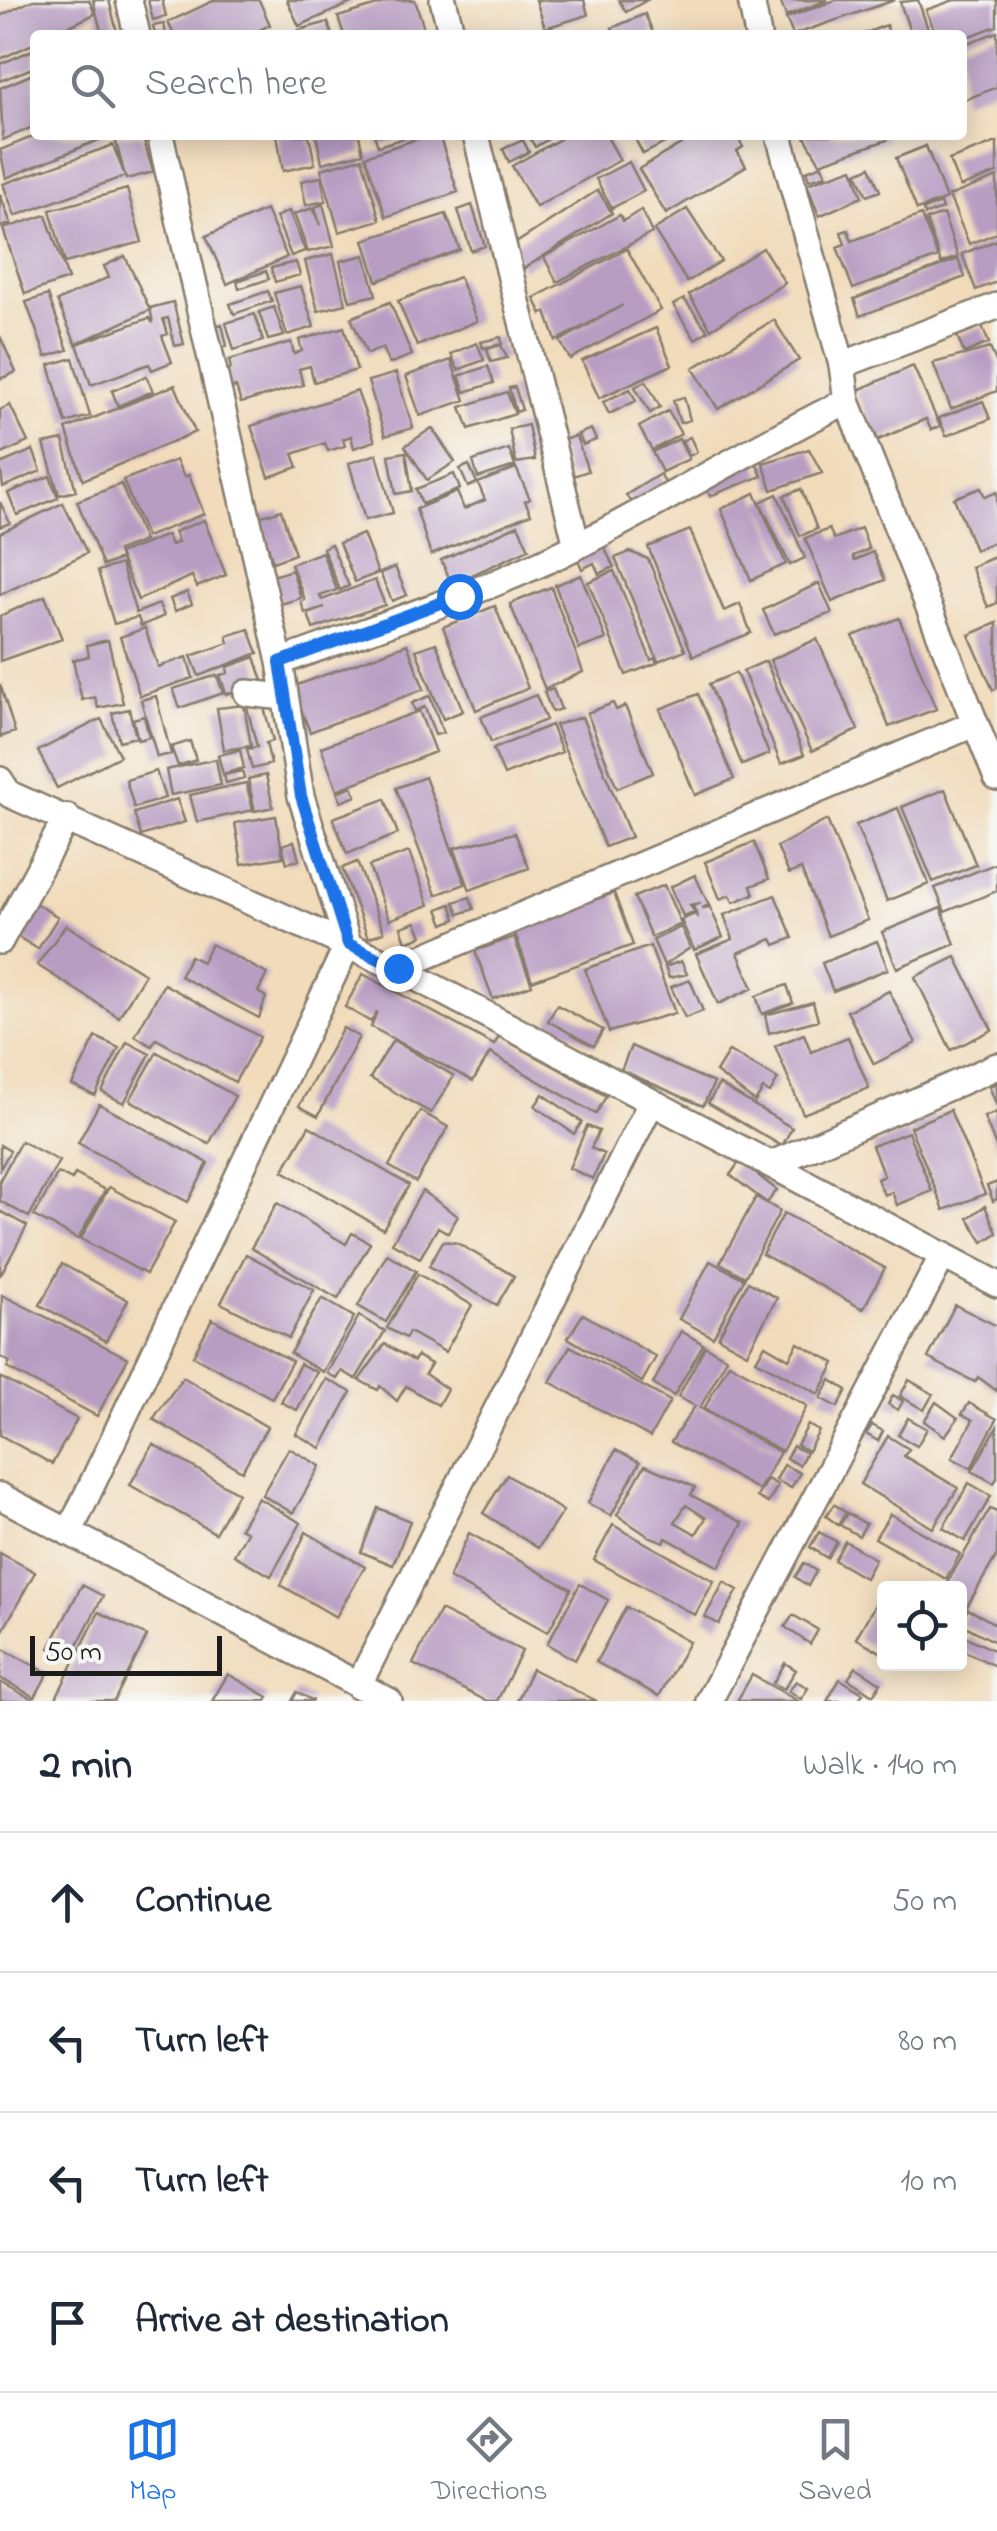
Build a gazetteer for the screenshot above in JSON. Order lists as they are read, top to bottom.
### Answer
{
  "scale_bar": "50 m",
  "page": {
    "search": "Search here",
    "scale": "50 m",
    "heading": ["2 min", "Walk · 140 m"],
    "list": [
      ["Continue", "50 m"],
      ["Turn left", "80 m"],
      ["Turn left", "10 m"],
      "Arrive at destination"
    ],
    "nav": ["Map", "Directions", "Saved"]
  }
}
